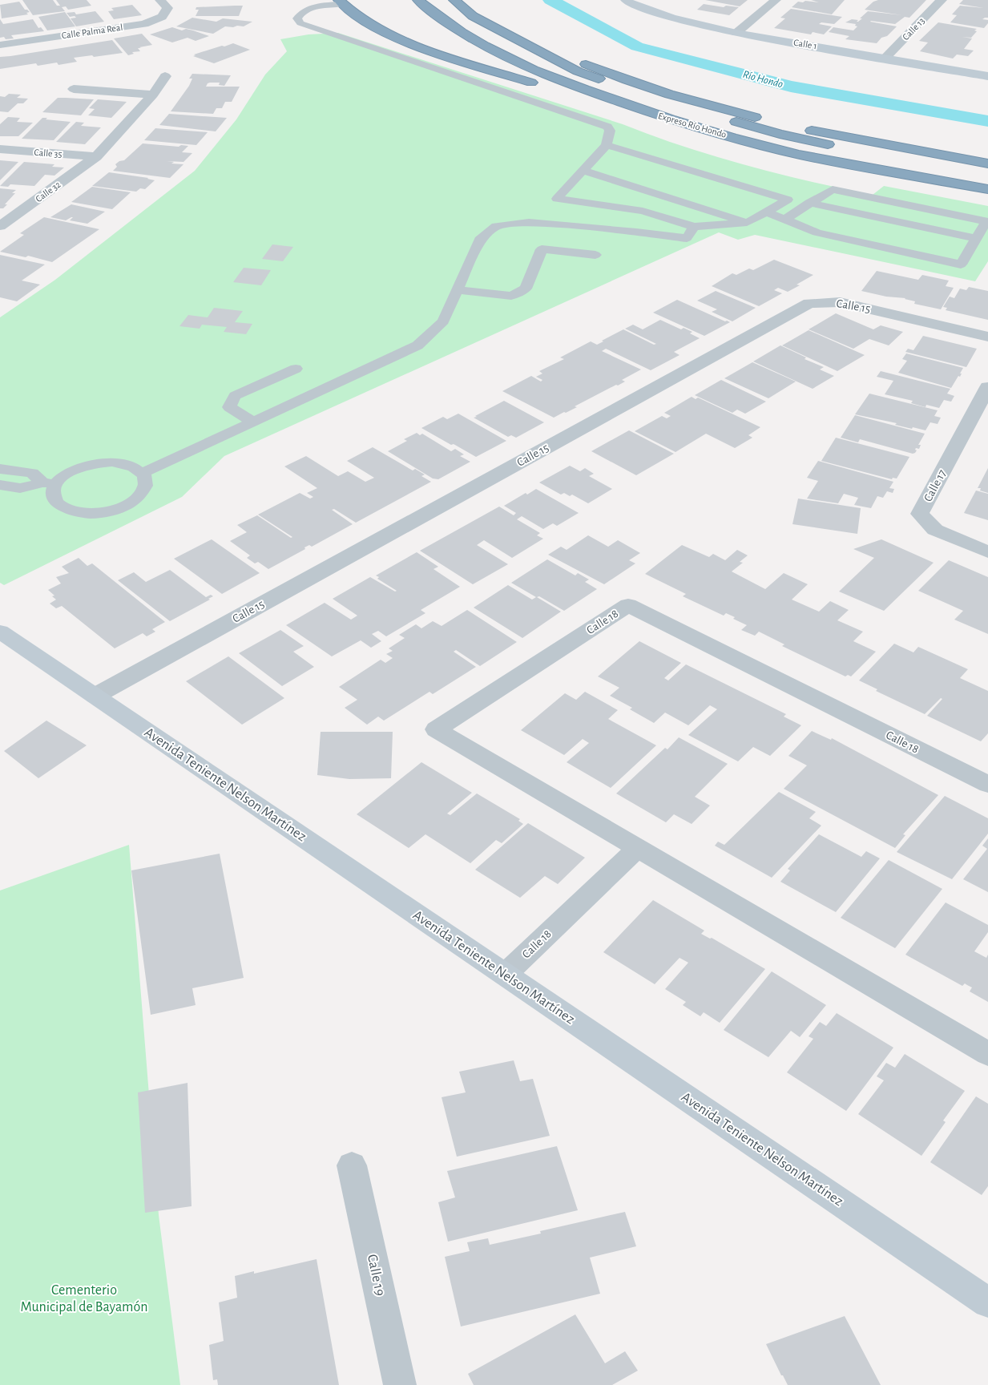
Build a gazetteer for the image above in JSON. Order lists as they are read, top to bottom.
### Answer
{
  "streets": {
    "highway": ["Expreso Río Hondo"],
    "street": [
      "Calle 13",
      "Calle Palma Real",
      "Calle 1",
      "Calle 35",
      "Calle 32",
      "Calle 15",
      "Calle 17",
      "Calle 18",
      "Avenida Teniente Nelson Martínez",
      "Calle 19"
    ]
  },
  "crossings": [
    ["Calle 13", "Calle 1"],
    ["Calle 35", "Calle 32"],
    ["Calle 15", "Avenida Teniente Nelson Martínez"],
    ["Calle 18", "Avenida Teniente Nelson Martínez"]
  ],
  "water": ["Río Hondo"],
  "parks": ["Cementerio Municipal de Bayamón"]
}
